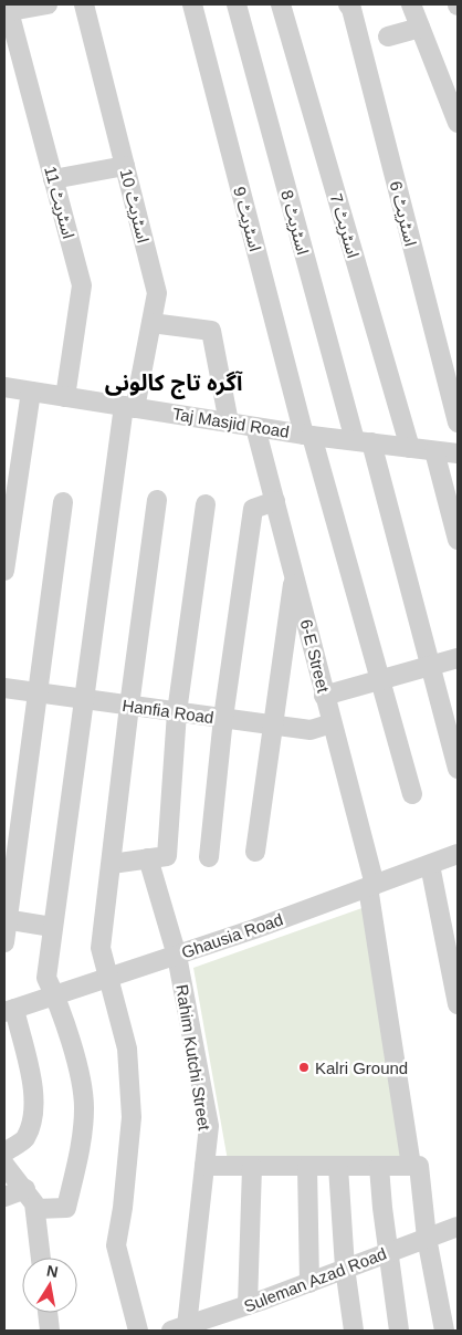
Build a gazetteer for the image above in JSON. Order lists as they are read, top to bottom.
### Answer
{
  "streets": {
    "street": [
      "اسٹریٹ 11",
      "اسٹریٹ 10",
      "اسٹریٹ 6",
      "اسٹریٹ 9",
      "اسٹریٹ 8",
      "اسٹریٹ 7",
      "Taj Masjid Road",
      "6-E Street",
      "Hanfia Road",
      "Ghausia Road",
      "Rahim Kutchi Street",
      "Suleman Azad Road"
    ]
  },
  "crossings": [
    ["اسٹریٹ 11", "Taj Masjid Road"],
    ["اسٹریٹ 10", "Taj Masjid Road"],
    ["اسٹریٹ 10", "Hanfia Road"],
    ["اسٹریٹ 10", "Ghausia Road"],
    ["اسٹریٹ 9", "Taj Masjid Road"],
    ["اسٹریٹ 8", "Taj Masjid Road"],
    ["اسٹریٹ 7", "Taj Masjid Road"],
    ["Taj Masjid Road", "6-E Street"],
    ["6-E Street", "Hanfia Road"],
    ["6-E Street", "Ghausia Road"],
    ["6-E Street", "Suleman Azad Road"],
    ["Ghausia Road", "Rahim Kutchi Street"],
    ["Rahim Kutchi Street", "Suleman Azad Road"]
  ],
  "districts": ["آگرہ تاج کالونی"],
  "places": ["Kalri Ground"],
  "north": "top"
}
